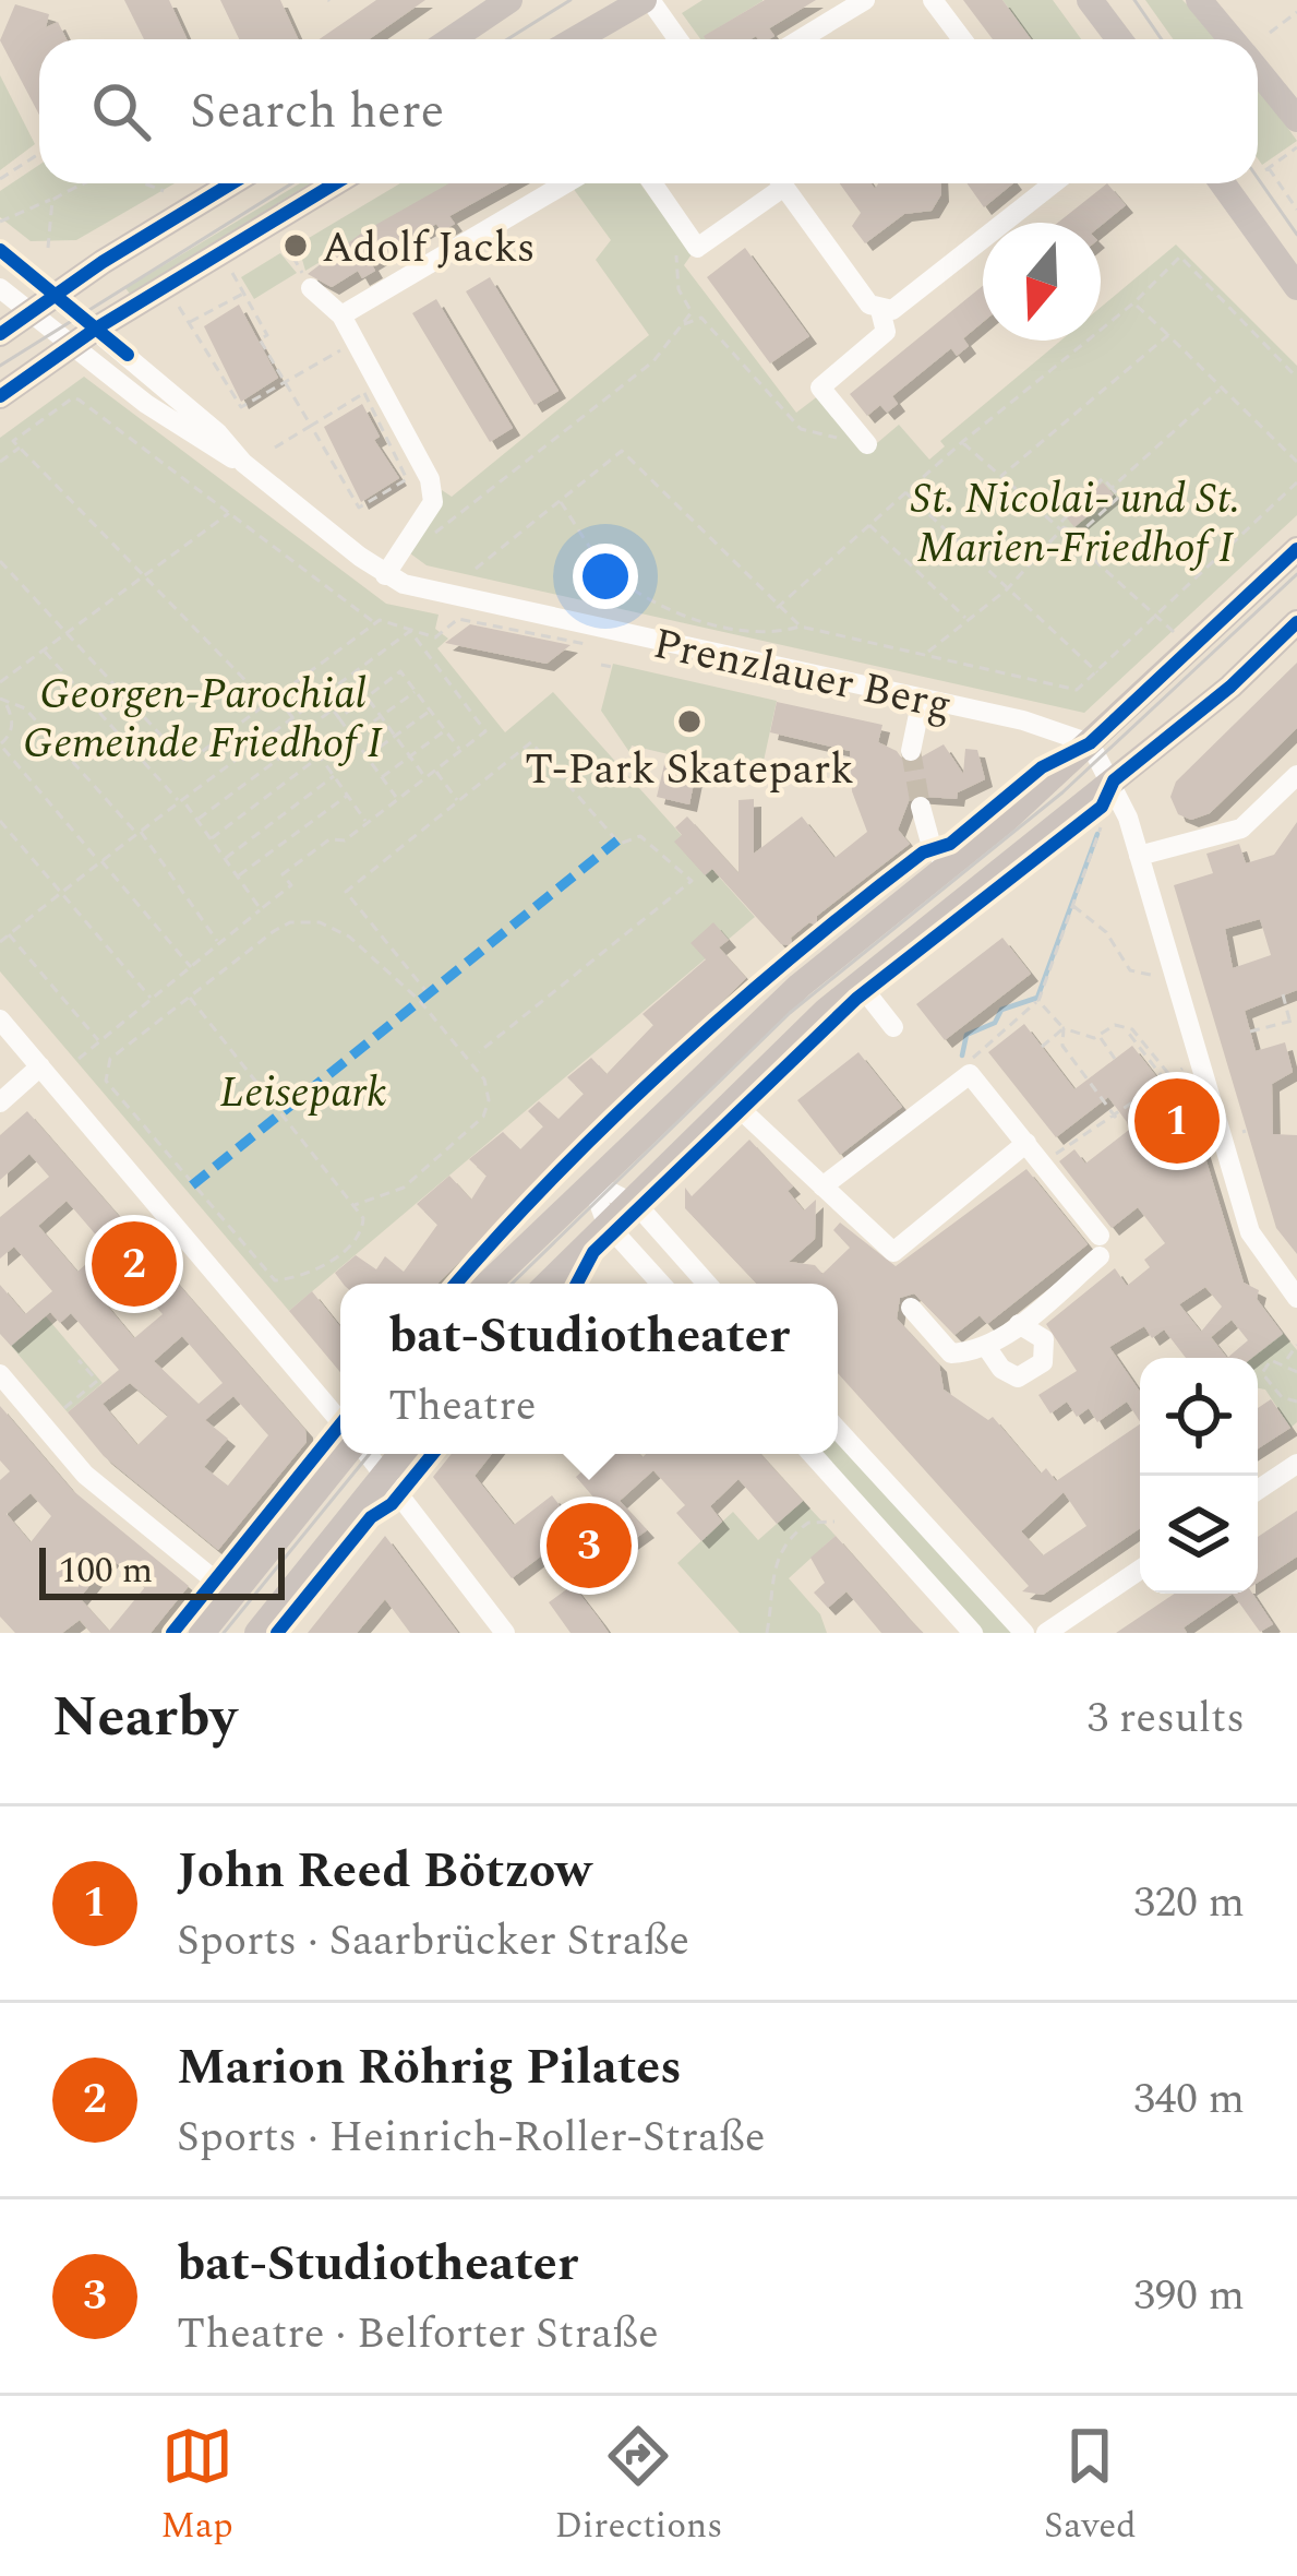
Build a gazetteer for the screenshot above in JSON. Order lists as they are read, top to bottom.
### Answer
{
  "streets": {
    "street": ["Prenzlauer Berg"]
  },
  "parks": ["St. Nicolai- und St. Marien-Friedhof I", "Georgen-Parochial Gemeinde Friedhof I", "Leisepark"],
  "places": ["Adolf Jacks", "T-Park Skatepark"],
  "scale_bar": "100 m",
  "north": "bottom",
  "page": {
    "search": "Search here",
    "pins": ["1", "2", "3"],
    "popup": ["bat-Studiotheater", "Theatre"],
    "scale": "100 m",
    "heading": ["Nearby", "3 results"],
    "list": [
      {
        "mark": "1",
        "name": "John Reed Bötzow",
        "note": "Sports · Saarbrücker Straße",
        "value": "320 m"
      },
      {
        "mark": "2",
        "name": "Marion Röhrig Pilates",
        "note": "Sports · Heinrich-Roller-Straße",
        "value": "340 m"
      },
      {
        "mark": "3",
        "name": "bat-Studiotheater",
        "note": "Theatre · Belforter Straße",
        "value": "390 m"
      }
    ],
    "nav": ["Map", "Directions", "Saved"]
  }
}
